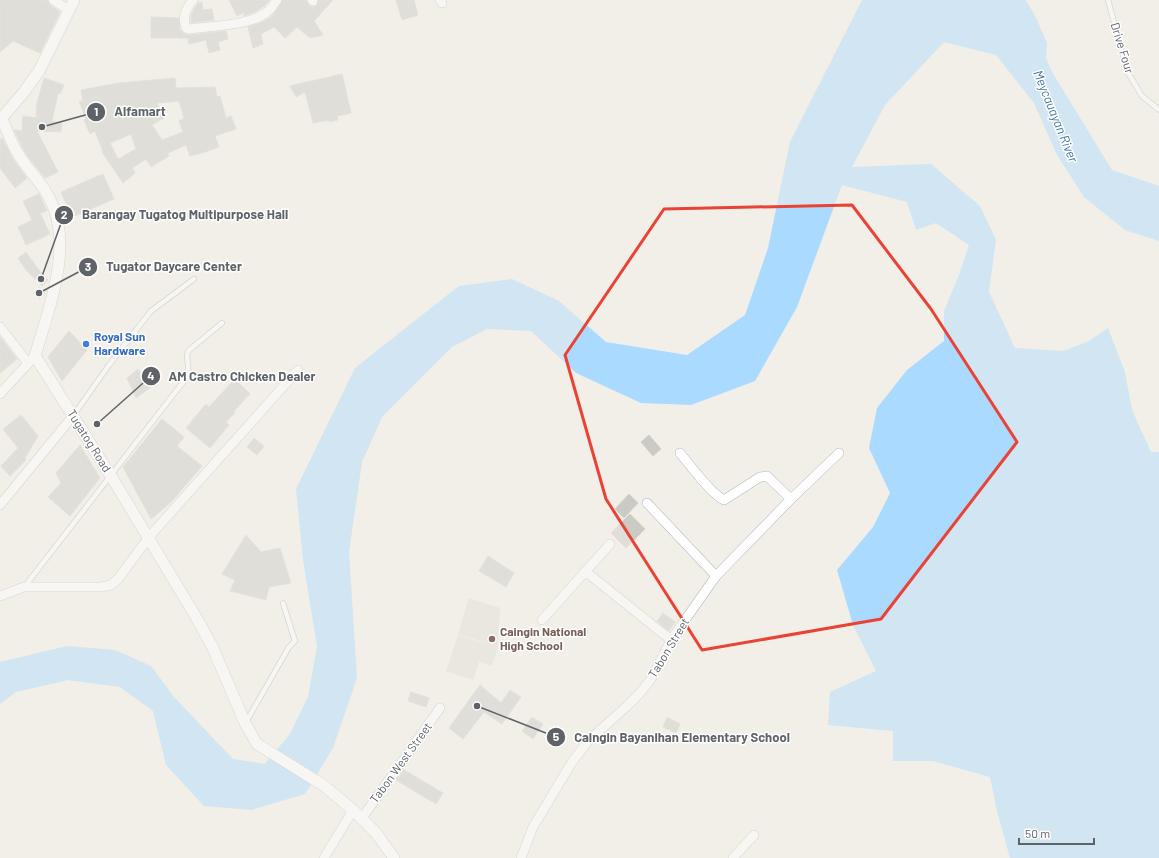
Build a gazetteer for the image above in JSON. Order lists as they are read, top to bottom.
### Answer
{
  "streets": {
    "street": ["Tugatog Road", "Tabon Street", "Tabon West Street"],
    "lane": ["Drive Four"]
  },
  "crossings": [
    ["Tugatog Road", "Tabon West Street"]
  ],
  "water": ["Meycauayan River"],
  "places": [
    "Alfamart",
    "Barangay Tugatog Multipurpose Hall",
    "Tugator Daycare Center",
    "Royal Sun Hardware",
    "AM Castro Chicken Dealer",
    "Caingin National High School",
    "Caingin Bayanihan Elementary School"
  ],
  "scale_bar": "50 m"
}
